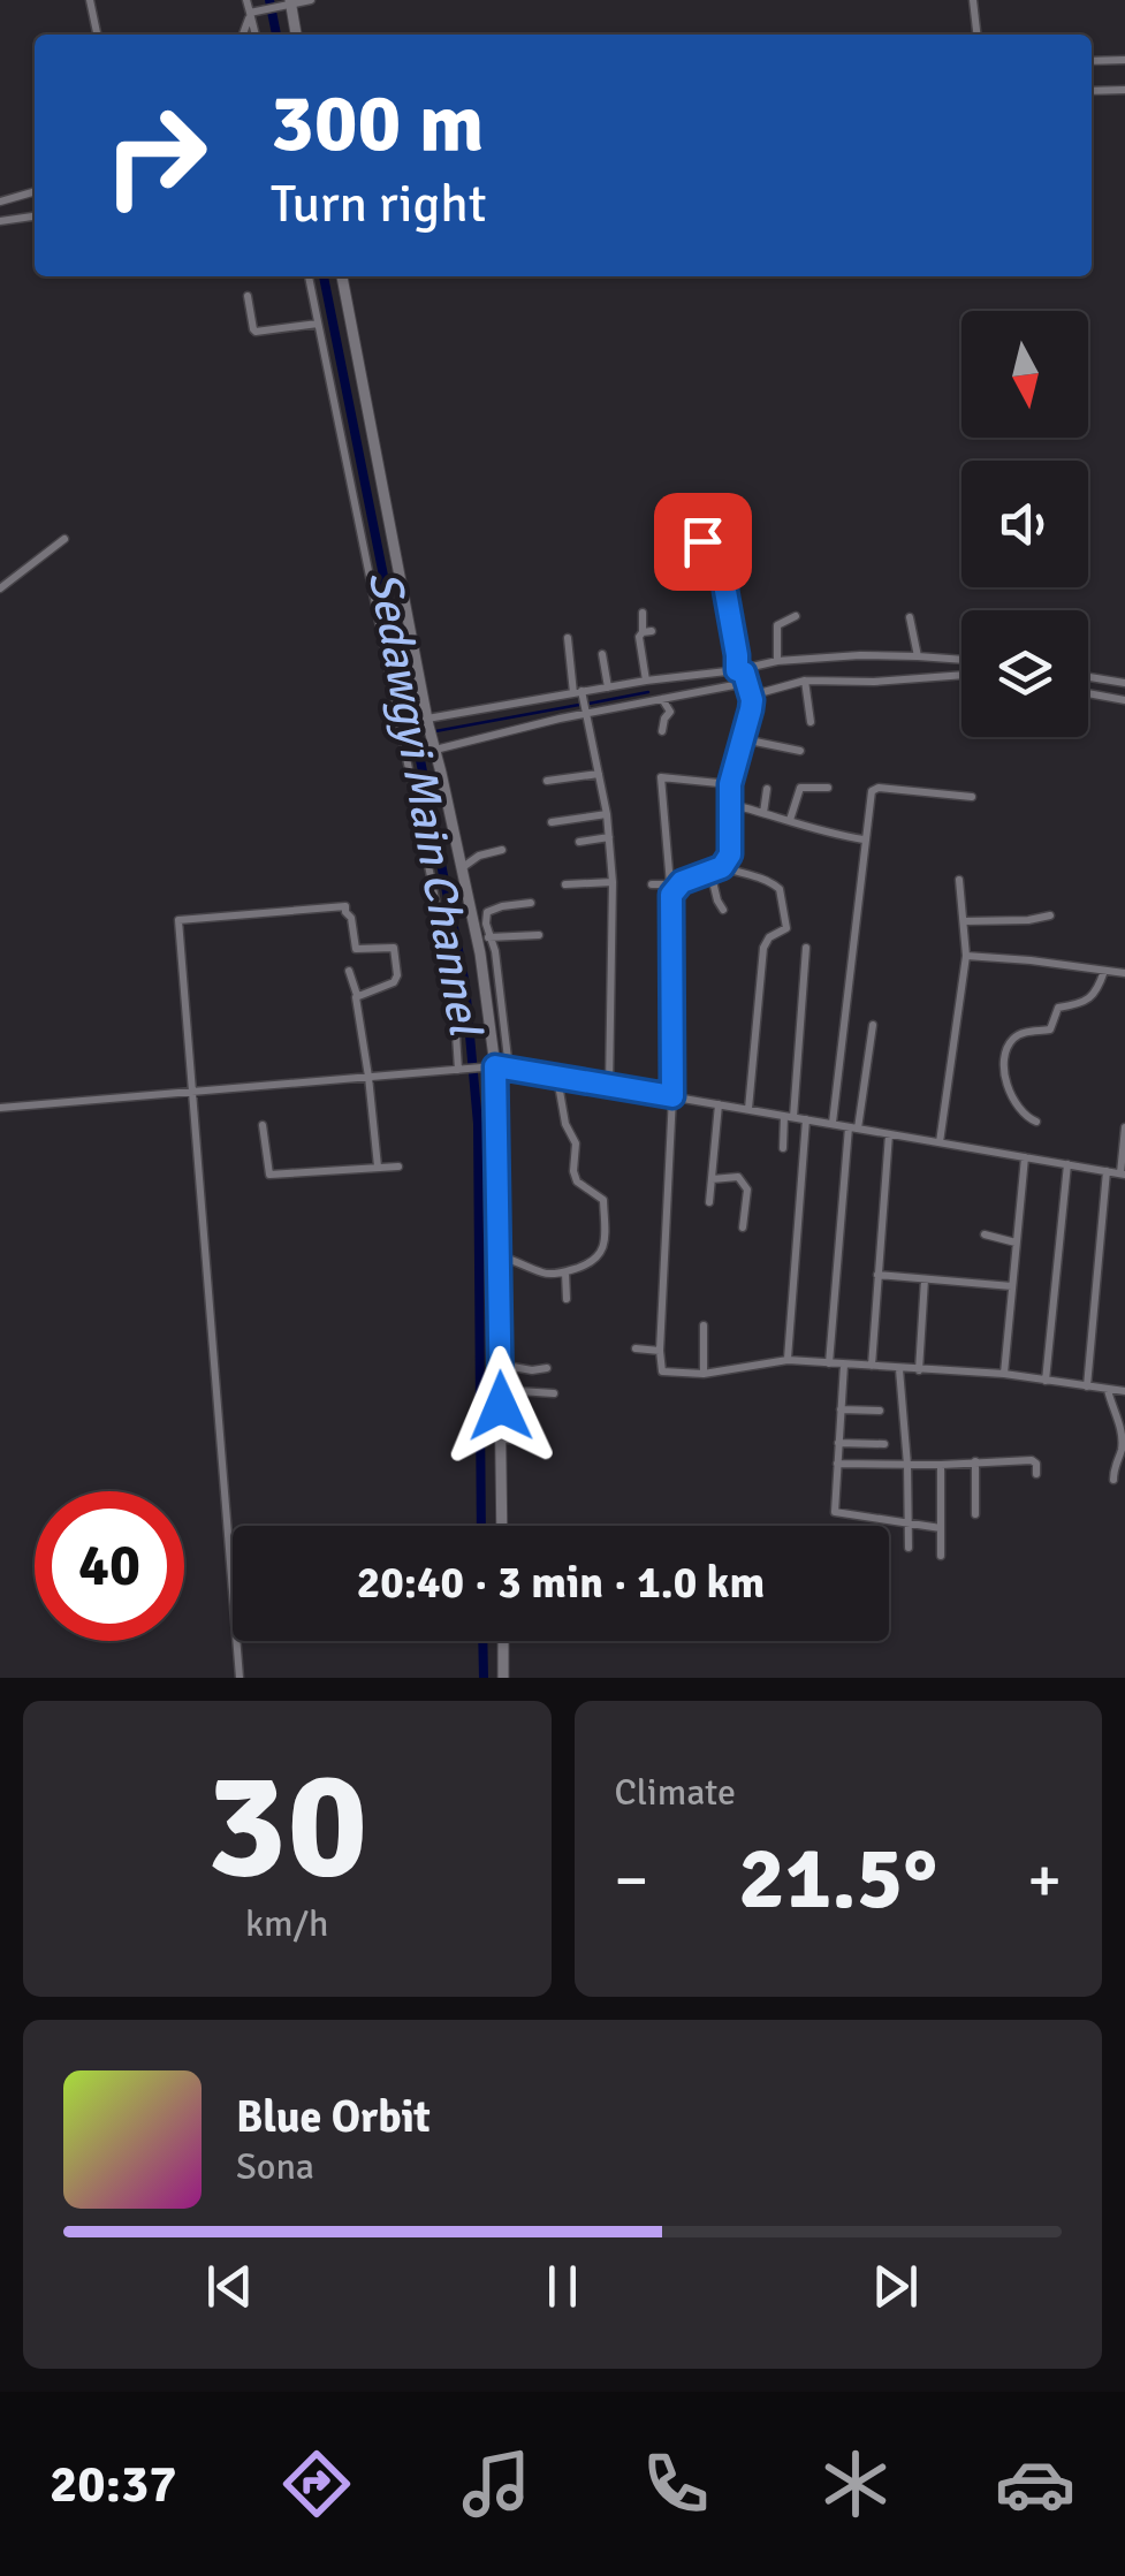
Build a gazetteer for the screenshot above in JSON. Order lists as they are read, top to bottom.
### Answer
{
  "water": ["Sedawgyi Main Channel"],
  "north": "bottom",
  "page": {
    "turn": ["300 m", "Turn right"],
    "limit": "40",
    "trip": "20:40 · 3 min · 1.0 km",
    "tile": [
      ["30", "km/h"],
      "Climate"
    ],
    "heat": ["−", "21.5°", "+"],
    "song": ["Blue Orbit", "Sona"],
    "tabs": "20:37"
  }
}
